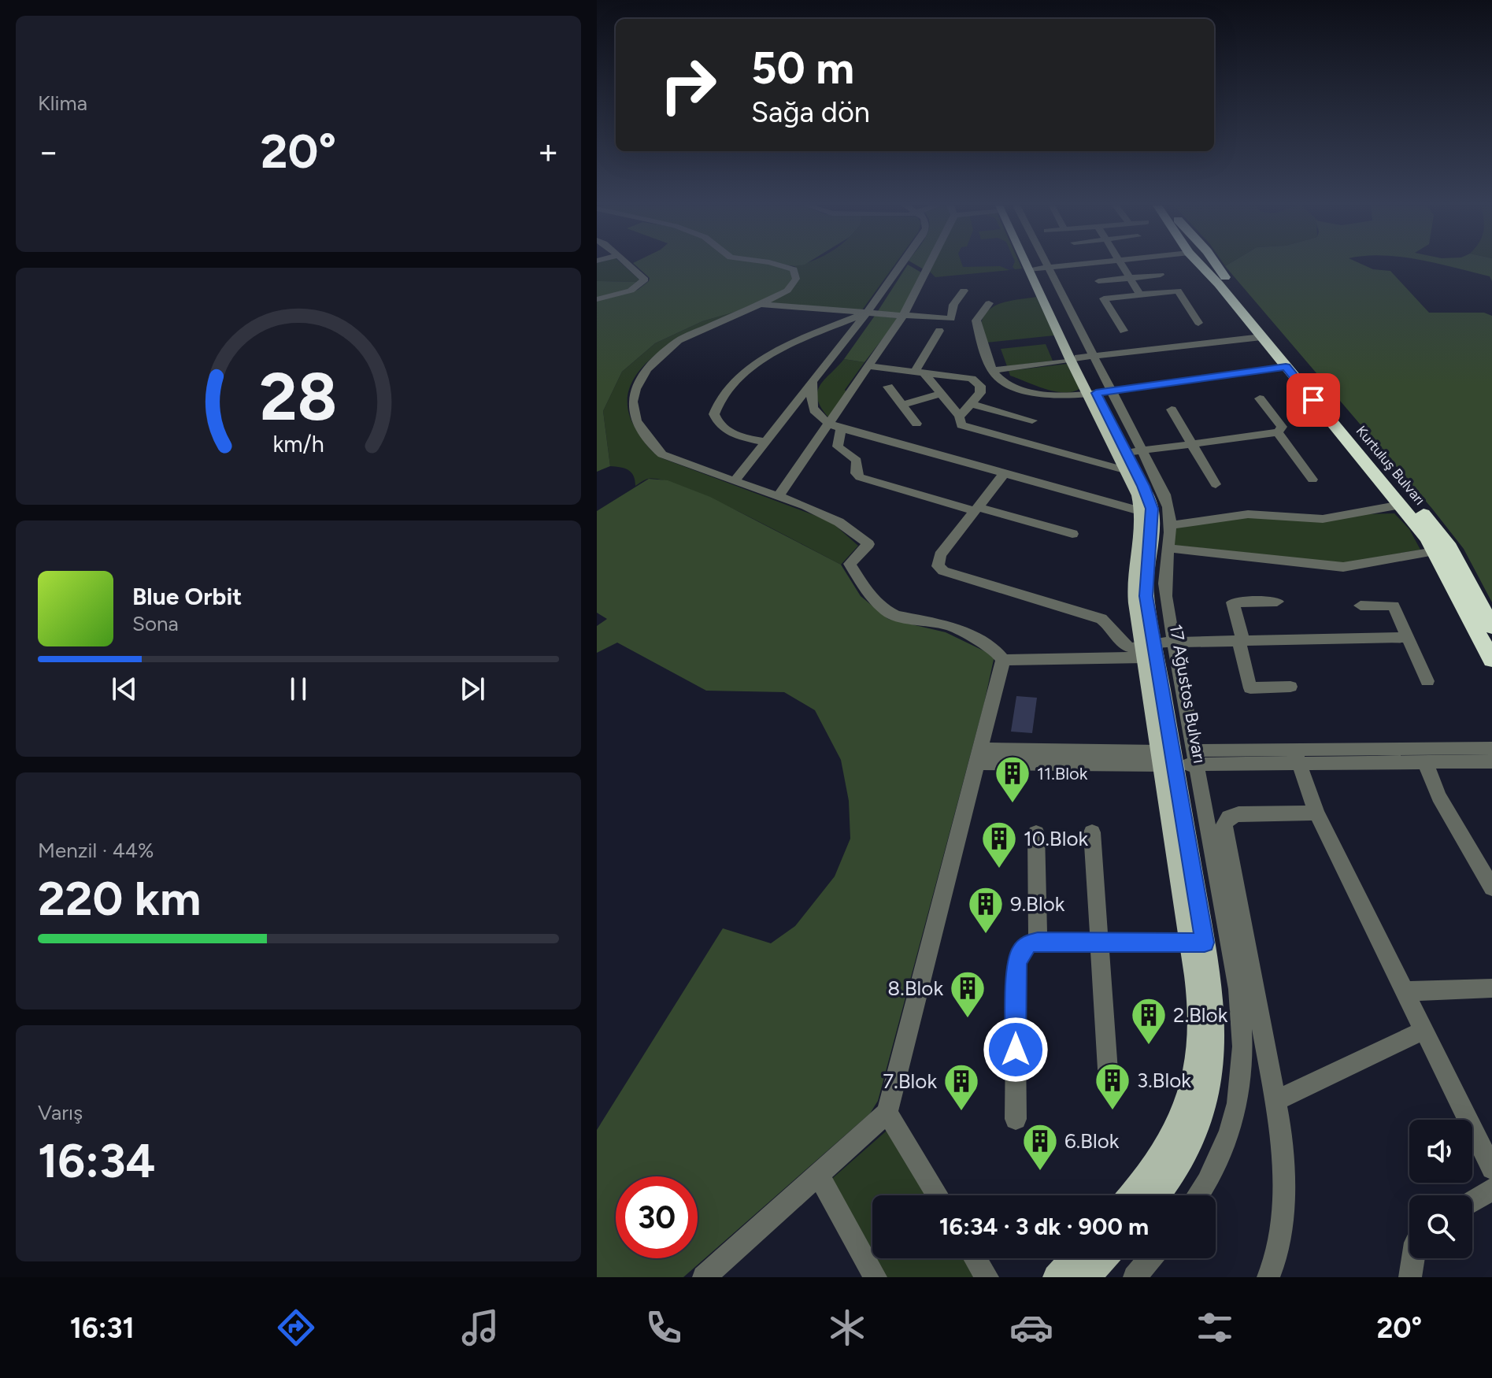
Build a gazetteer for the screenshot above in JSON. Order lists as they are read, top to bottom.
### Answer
{
  "streets": {
    "highway": ["Kurtuluş Bulvarı"],
    "main road": ["17 Ağustos Bulvarı"]
  },
  "places": {
    "building": [
      "11.Blok",
      "10.Blok",
      "9.Blok",
      "8.Blok",
      "2.Blok",
      "3.Blok",
      "7.Blok",
      "6.Blok"
    ]
  },
  "page": {
    "tile": [
      "Klima",
      ["Menzil · 44%", "220 km"],
      ["Varış", "16:34"]
    ],
    "turn": ["50 m", "Sağa dön"],
    "heat": ["−", "20°", "+"],
    "song": ["Blue Orbit", "Sona"],
    "limit": "30",
    "trip": "16:34 · 3 dk · 900 m",
    "tabs": ["16:31", "20°"],
    "gauge": ["28", "km/h"]
  }
}
